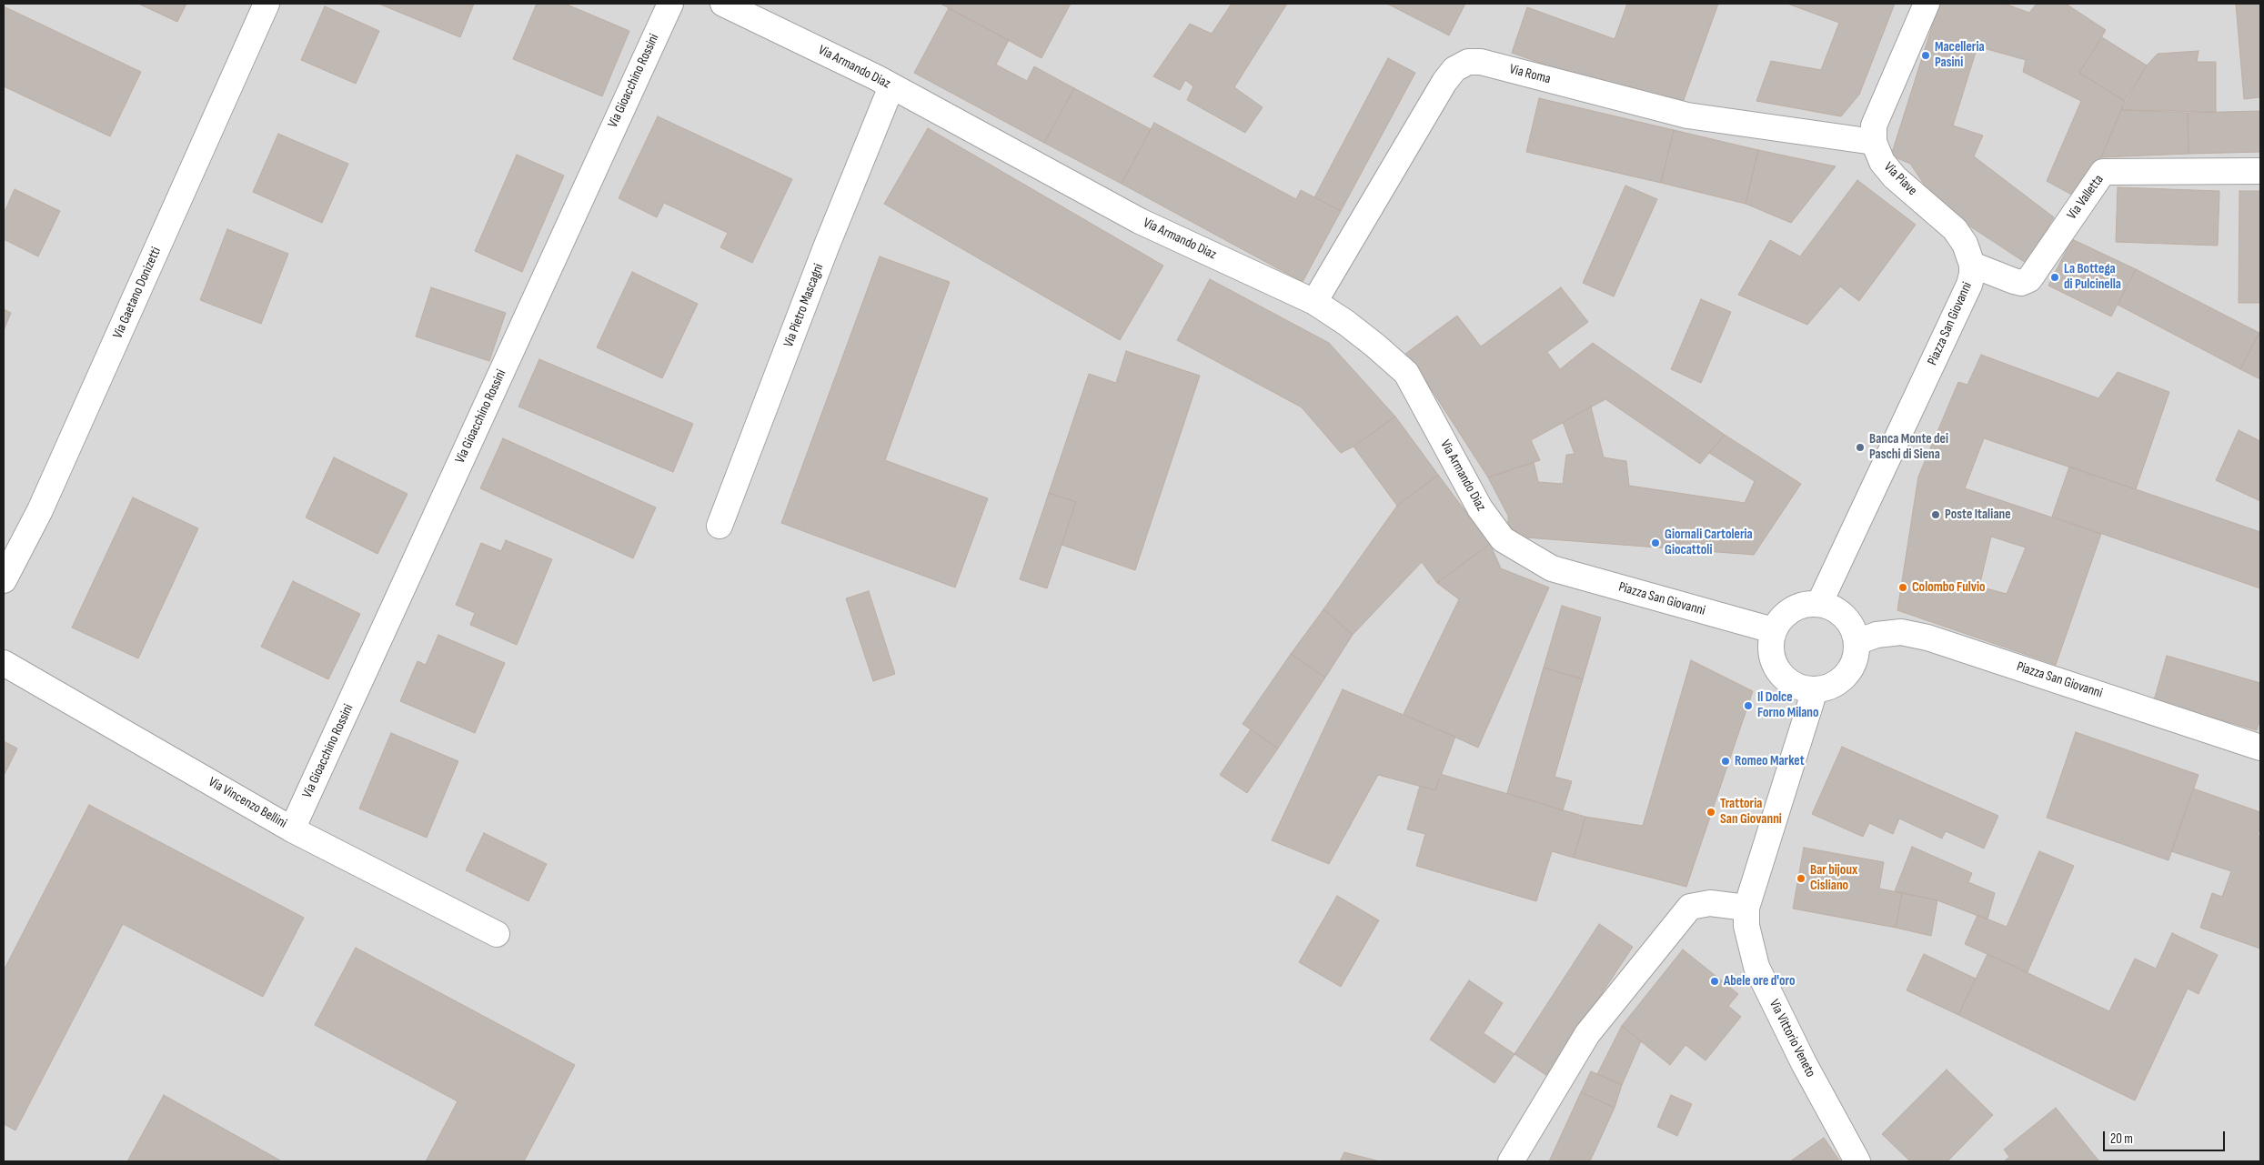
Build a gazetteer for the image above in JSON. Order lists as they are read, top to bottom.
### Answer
{
  "streets": {
    "street": [
      "Via Armando Diaz",
      "Via Roma",
      "Via Gioacchino Rossini",
      "Via Piave",
      "Via Valletta",
      "Via Gaetano Donizetti",
      "Via Pietro Mascagni",
      "Piazza San Giovanni",
      "Via Vincenzo Bellini",
      "Via Vittorio Veneto"
    ]
  },
  "crossings": [
    ["Via Armando Diaz", "Via Roma"],
    ["Via Armando Diaz", "Via Pietro Mascagni"],
    ["Via Armando Diaz", "Piazza San Giovanni"],
    ["Via Roma", "Via Piave"],
    ["Via Gioacchino Rossini", "Via Vincenzo Bellini"],
    ["Via Piave", "Via Valletta"],
    ["Via Piave", "Piazza San Giovanni"],
    ["Via Valletta", "Piazza San Giovanni"]
  ],
  "places": [
    "Macelleria Pasini",
    "La Bottega di Pulcinella",
    "Banca Monte dei Paschi di Siena",
    "Poste Italiane",
    "Giornali Cartoleria Giocattoli",
    "Colombo Fulvio",
    "Il Dolce Forno Milano",
    "Romeo Market",
    "Trattoria San Giovanni",
    "Bar bijoux Cisliano",
    "Abele ore d'oro"
  ],
  "scale_bar": "20 m"
}
